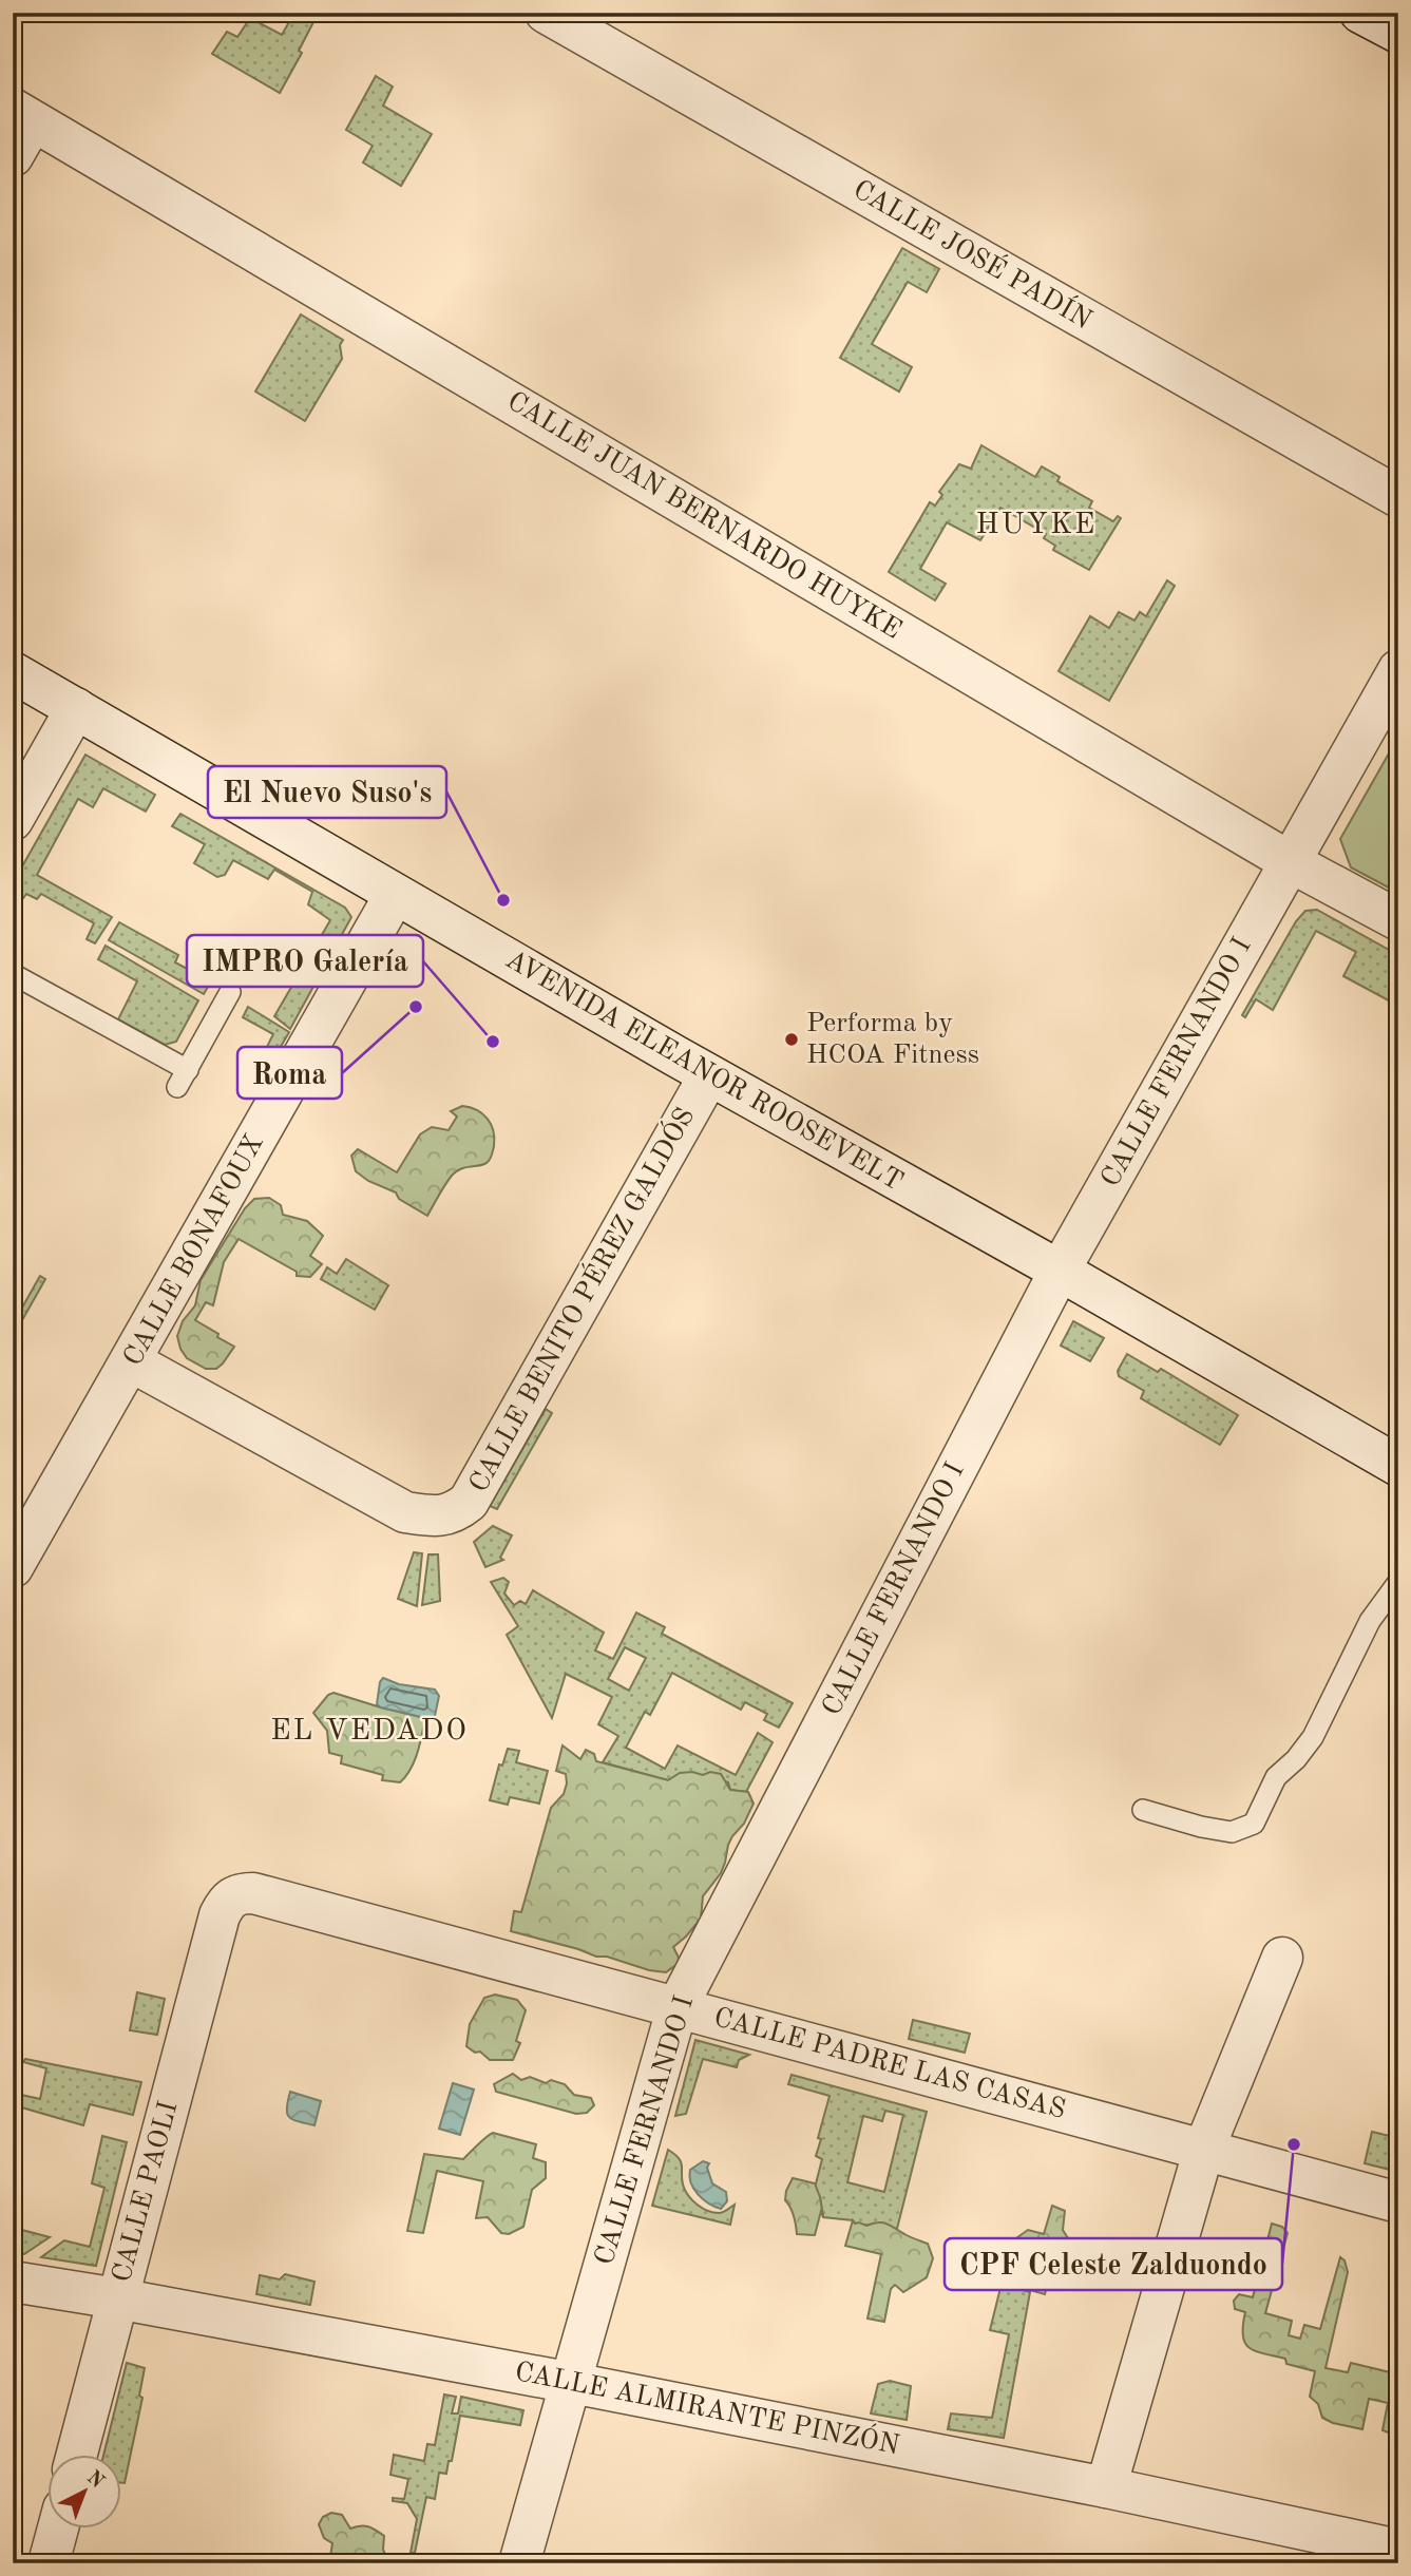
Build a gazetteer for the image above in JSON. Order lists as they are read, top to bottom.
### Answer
{
  "streets": {
    "street": [
      "CALLE JOSÉ PADÍN",
      "CALLE JUAN BERNARDO HUYKE",
      "CALLE FERNANDO I",
      "AVENIDA ELEANOR ROOSEVELT",
      "CALLE BONAFOUX",
      "CALLE BENITO PÉREZ GALDÓS",
      "CALLE PADRE LAS CASAS",
      "CALLE PAOLI",
      "CALLE ALMIRANTE PINZÓN"
    ]
  },
  "crossings": [
    ["CALLE JUAN BERNARDO HUYKE", "CALLE FERNANDO I"],
    ["CALLE FERNANDO I", "AVENIDA ELEANOR ROOSEVELT"],
    ["CALLE FERNANDO I", "CALLE PADRE LAS CASAS"],
    ["CALLE FERNANDO I", "CALLE ALMIRANTE PINZÓN"],
    ["AVENIDA ELEANOR ROOSEVELT", "CALLE BONAFOUX"],
    ["AVENIDA ELEANOR ROOSEVELT", "CALLE BENITO PÉREZ GALDÓS"],
    ["CALLE BONAFOUX", "CALLE BENITO PÉREZ GALDÓS"],
    ["CALLE PADRE LAS CASAS", "CALLE PAOLI"],
    ["CALLE PAOLI", "CALLE ALMIRANTE PINZÓN"]
  ],
  "districts": ["HUYKE", "EL VEDADO"],
  "places": [
    "El Nuevo Suso's",
    "Roma",
    "Performa by HCOA Fitness",
    "IMPRO Galería",
    "CPF Celeste Zalduondo"
  ],
  "north": "top right"
}
